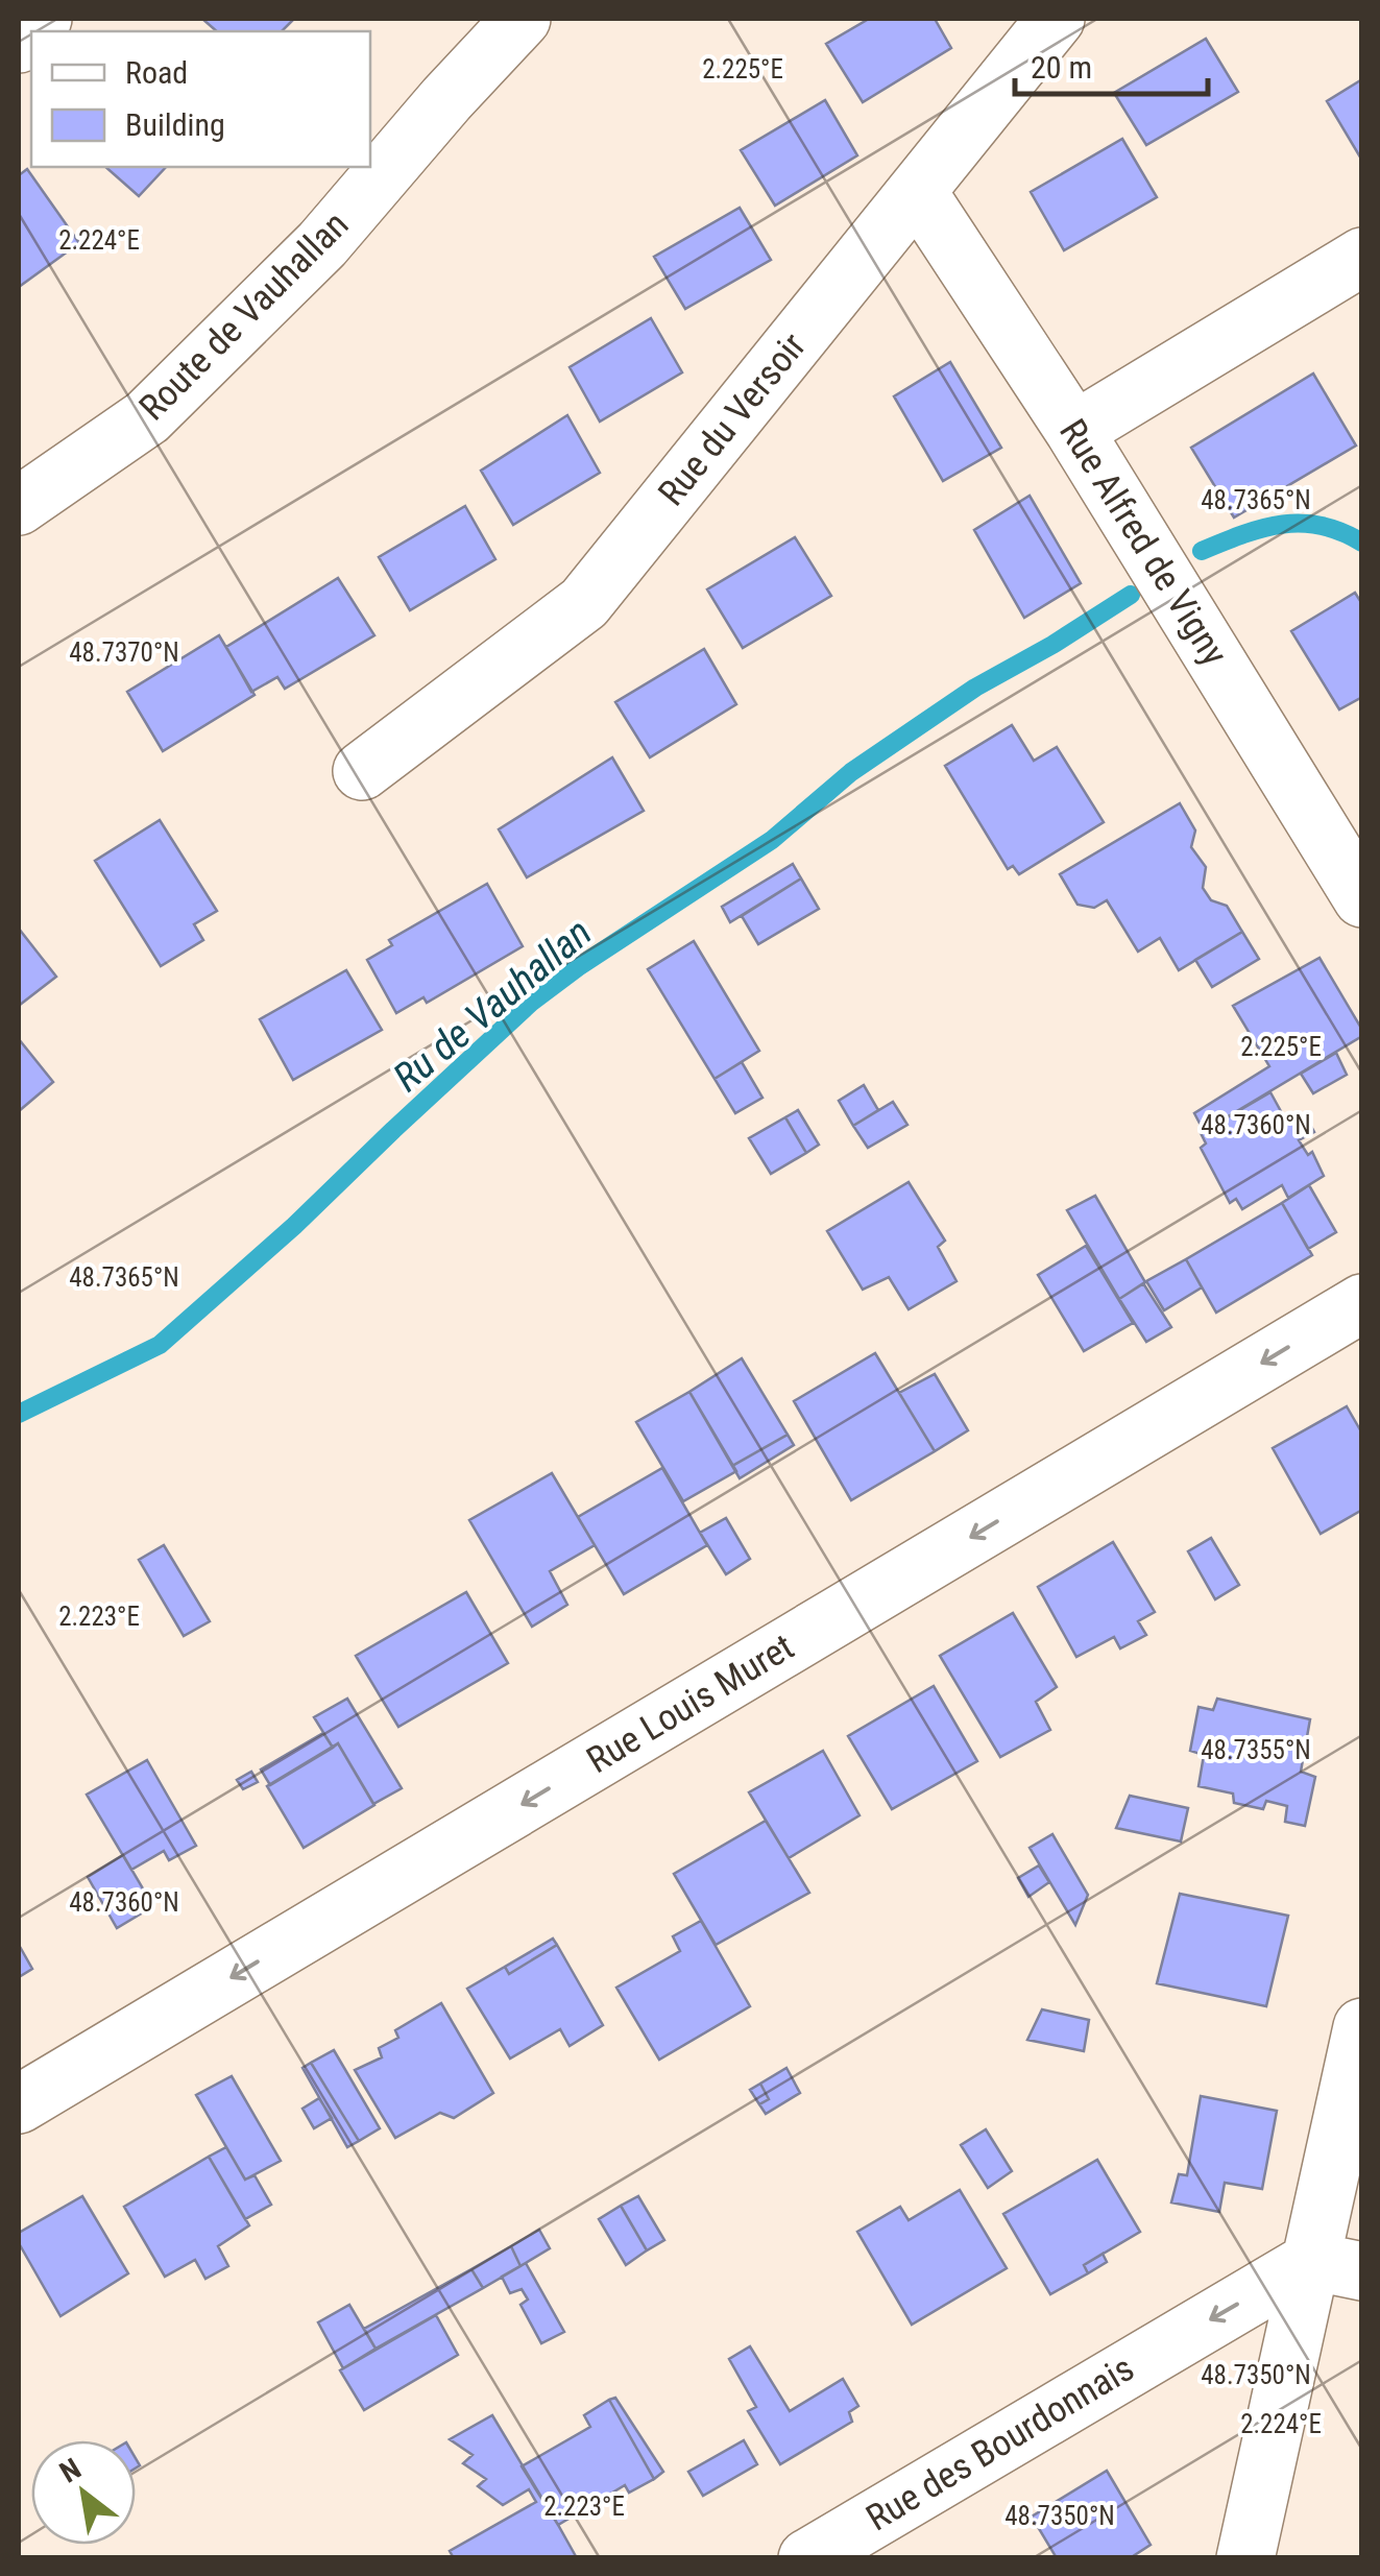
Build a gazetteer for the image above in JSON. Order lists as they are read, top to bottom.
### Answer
{
  "streets": {
    "street": [
      "Route de Vauhallan",
      "Rue du Versoir",
      "Rue Alfred de Vigny",
      "Rue Louis Muret",
      "Rue des Bourdonnais"
    ]
  },
  "crossings": [
    ["Rue du Versoir", "Rue Alfred de Vigny"]
  ],
  "one_way": ["Rue Louis Muret", "Rue des Bourdonnais"],
  "water": ["Ru de Vauhallan"],
  "legend": ["Road", "Building"],
  "scale_bar": "20 m",
  "north": "top left",
  "coordinates": [
    "2.225°E",
    "2.224°E",
    "48.7365°N",
    "48.7370°N",
    "48.7360°N",
    "2.223°E",
    "48.7355°N",
    "48.7350°N"
  ]
}
